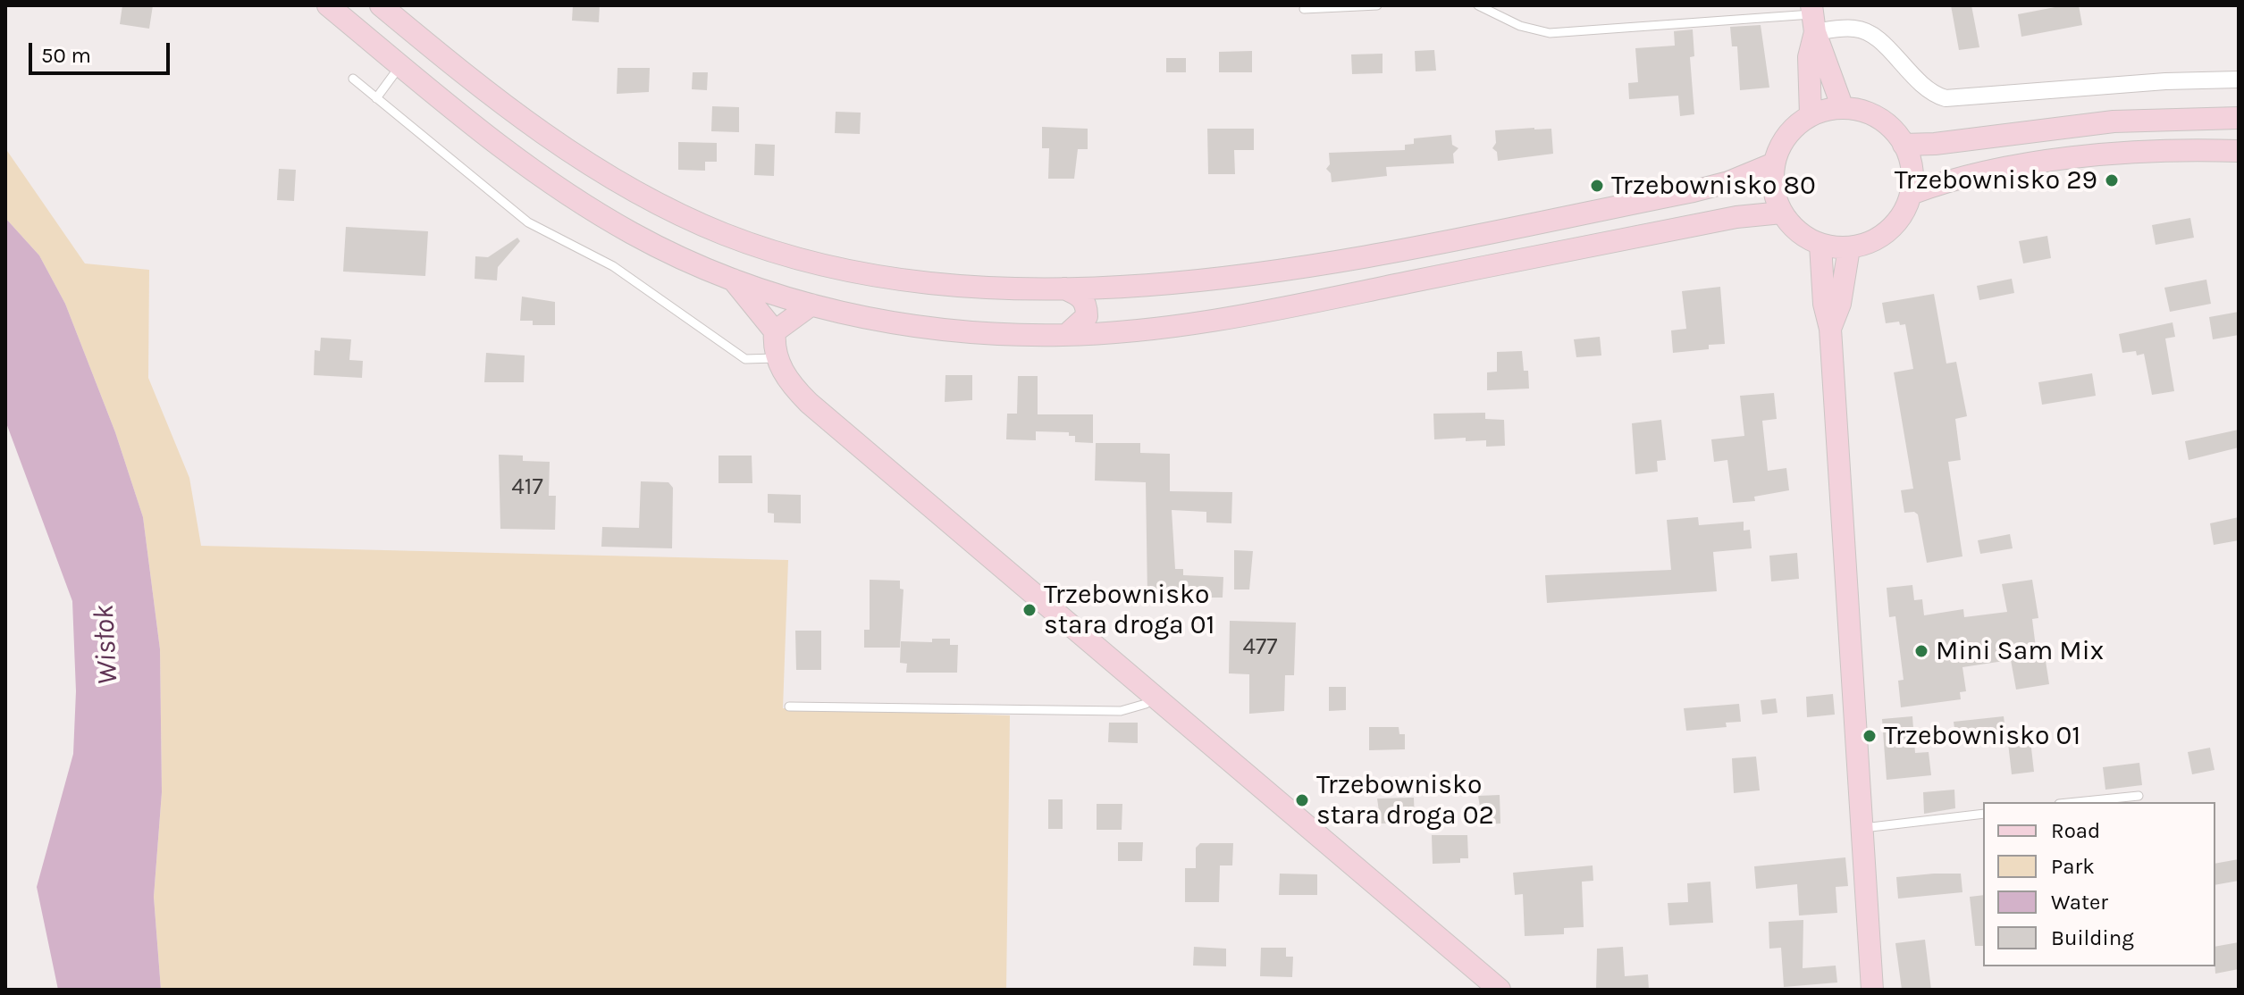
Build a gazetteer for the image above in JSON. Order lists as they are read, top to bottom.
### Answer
{
  "water": ["Wisłok"],
  "places": [
    "Trzebownisko 29",
    "Trzebownisko 80",
    "Trzebownisko stara droga 01",
    "Mini Sam Mix",
    "Trzebownisko 01",
    "Trzebownisko stara droga 02"
  ],
  "house_numbers": ["417", "477"],
  "legend": [
    "Road",
    "Park",
    "Water",
    "Building"
  ],
  "scale_bar": "50 m"
}
